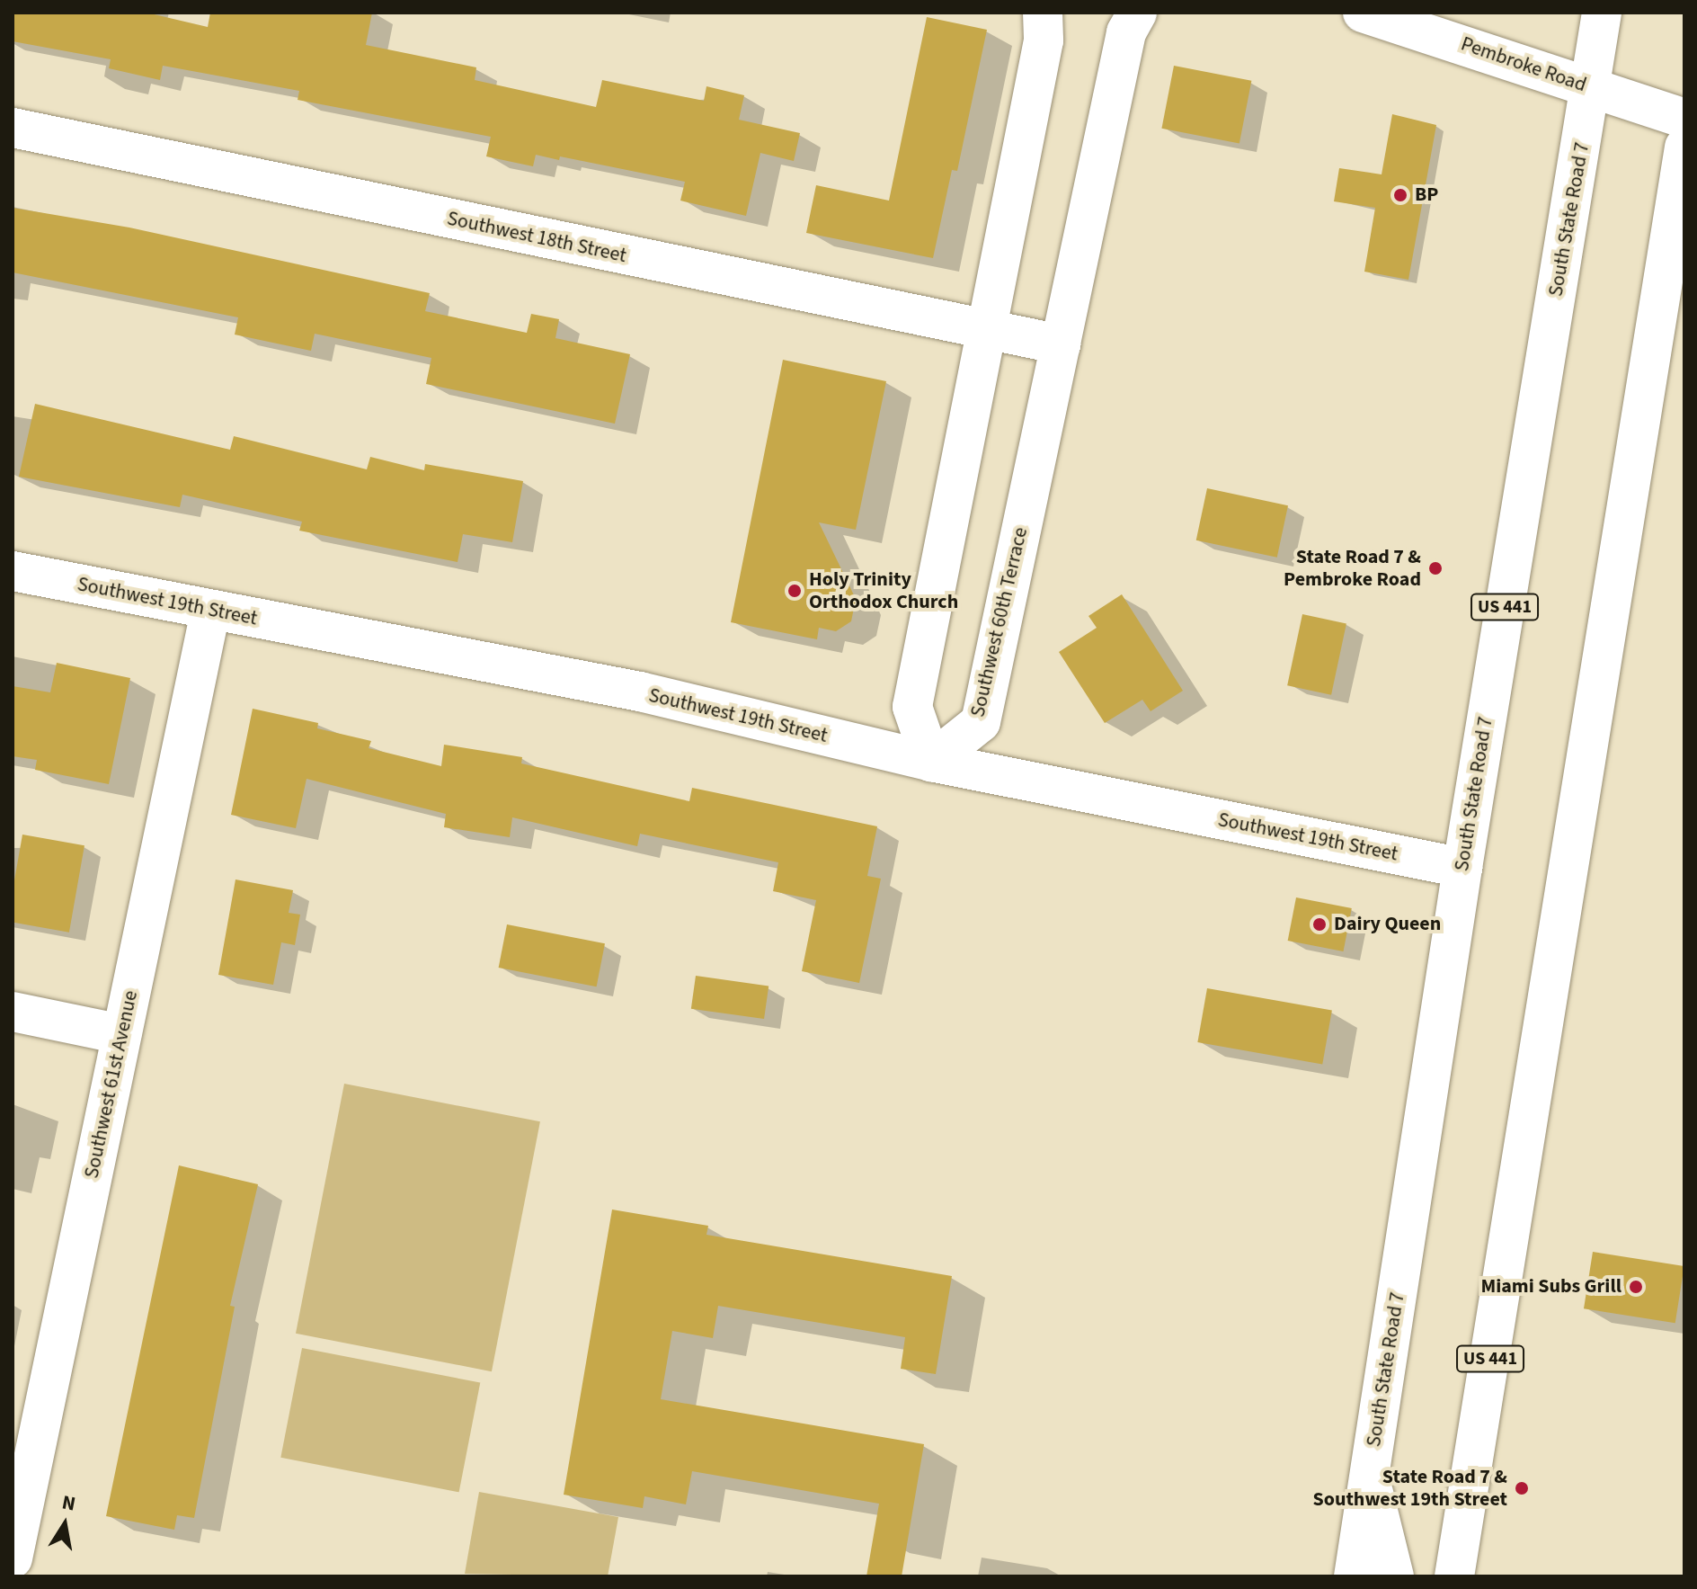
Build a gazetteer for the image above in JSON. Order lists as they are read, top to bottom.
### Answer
{
  "streets": {
    "street": [
      "Pembroke Road",
      "South State Road 7",
      "Southwest 18th Street",
      "Southwest 19th Street",
      "US 441",
      "Southwest 60th Terrace",
      "Southwest 61st Avenue"
    ]
  },
  "crossings": [
    ["Pembroke Road", "South State Road 7"],
    ["South State Road 7", "Southwest 19th Street"],
    ["Southwest 18th Street", "Southwest 60th Terrace"],
    ["Southwest 19th Street", "Southwest 60th Terrace"],
    ["Southwest 19th Street", "Southwest 61st Avenue"]
  ],
  "places": [
    "BP",
    "State Road 7 & Pembroke Road",
    "Holy Trinity Orthodox Church",
    "Dairy Queen",
    "Miami Subs Grill",
    "State Road 7 & Southwest 19th Street"
  ],
  "north": "top"
}
